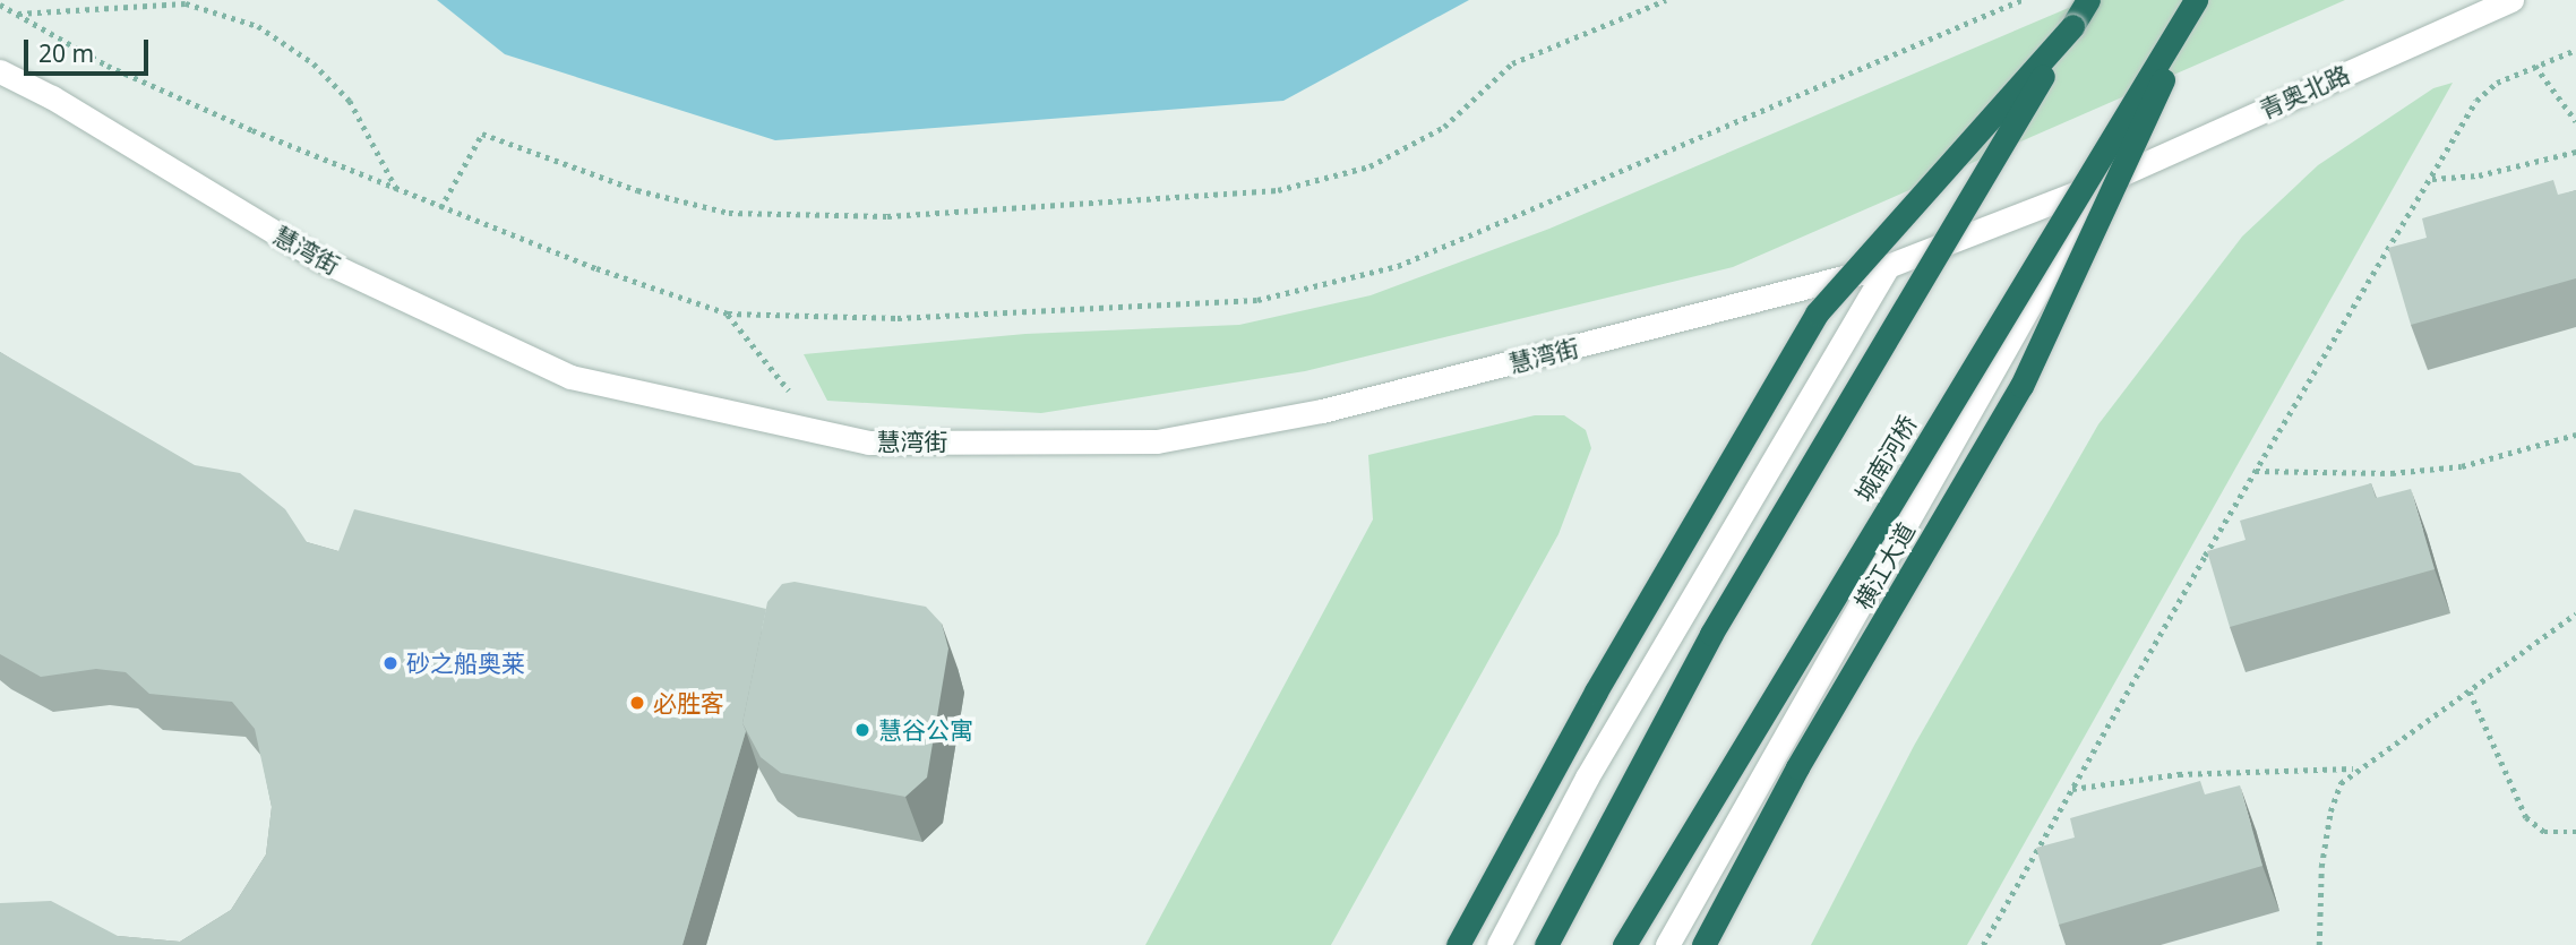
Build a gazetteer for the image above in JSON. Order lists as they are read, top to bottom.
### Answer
{
  "streets": {
    "highway": ["城南河桥"],
    "street": ["青奥北路", "慧湾街", "横江大道"]
  },
  "crossings": [
    ["青奥北路", "慧湾街"],
    ["青奥北路", "横江大道"]
  ],
  "places": ["砂之船奥莱", "必胜客", "慧谷公寓"],
  "scale_bar": "20 m"
}
